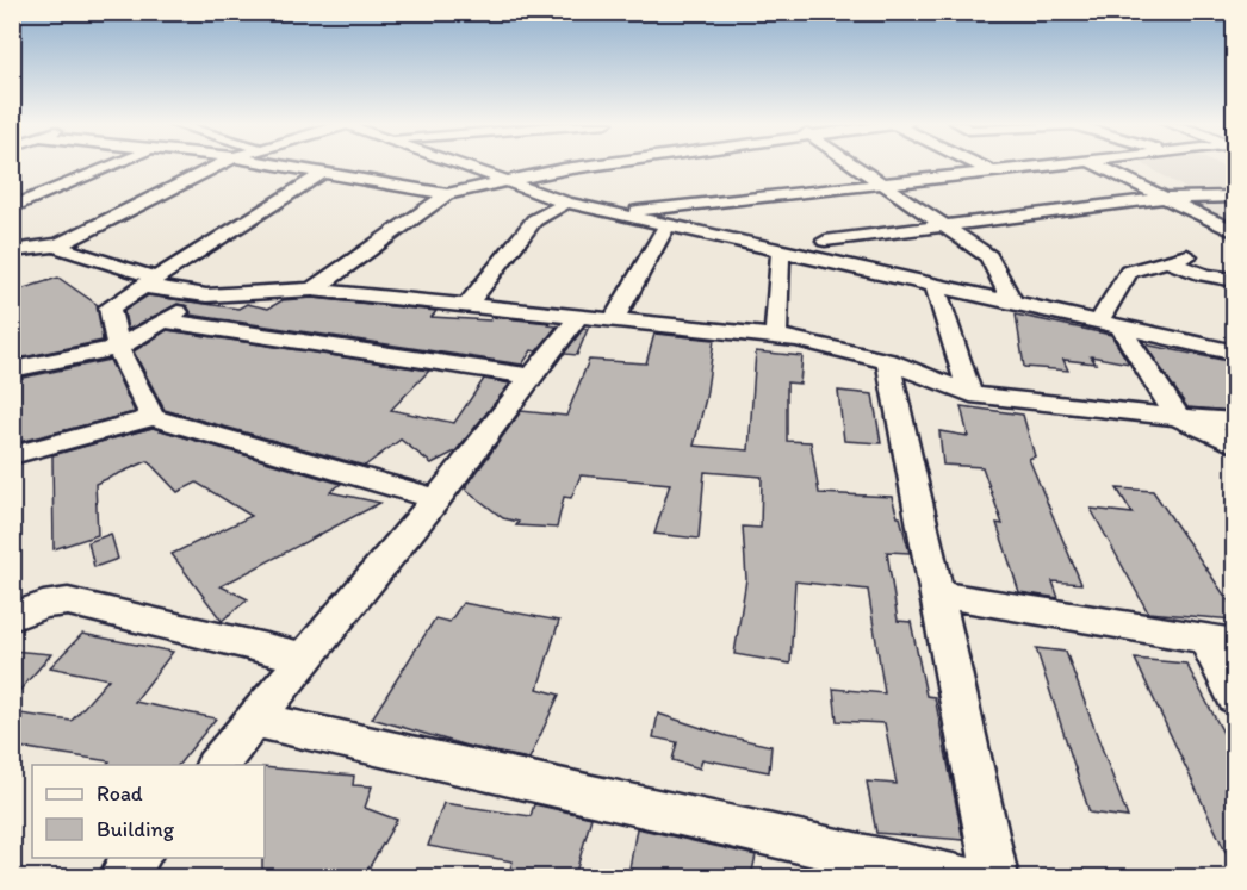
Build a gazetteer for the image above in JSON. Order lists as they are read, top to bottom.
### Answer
{
  "legend": ["Road", "Building"]
}
